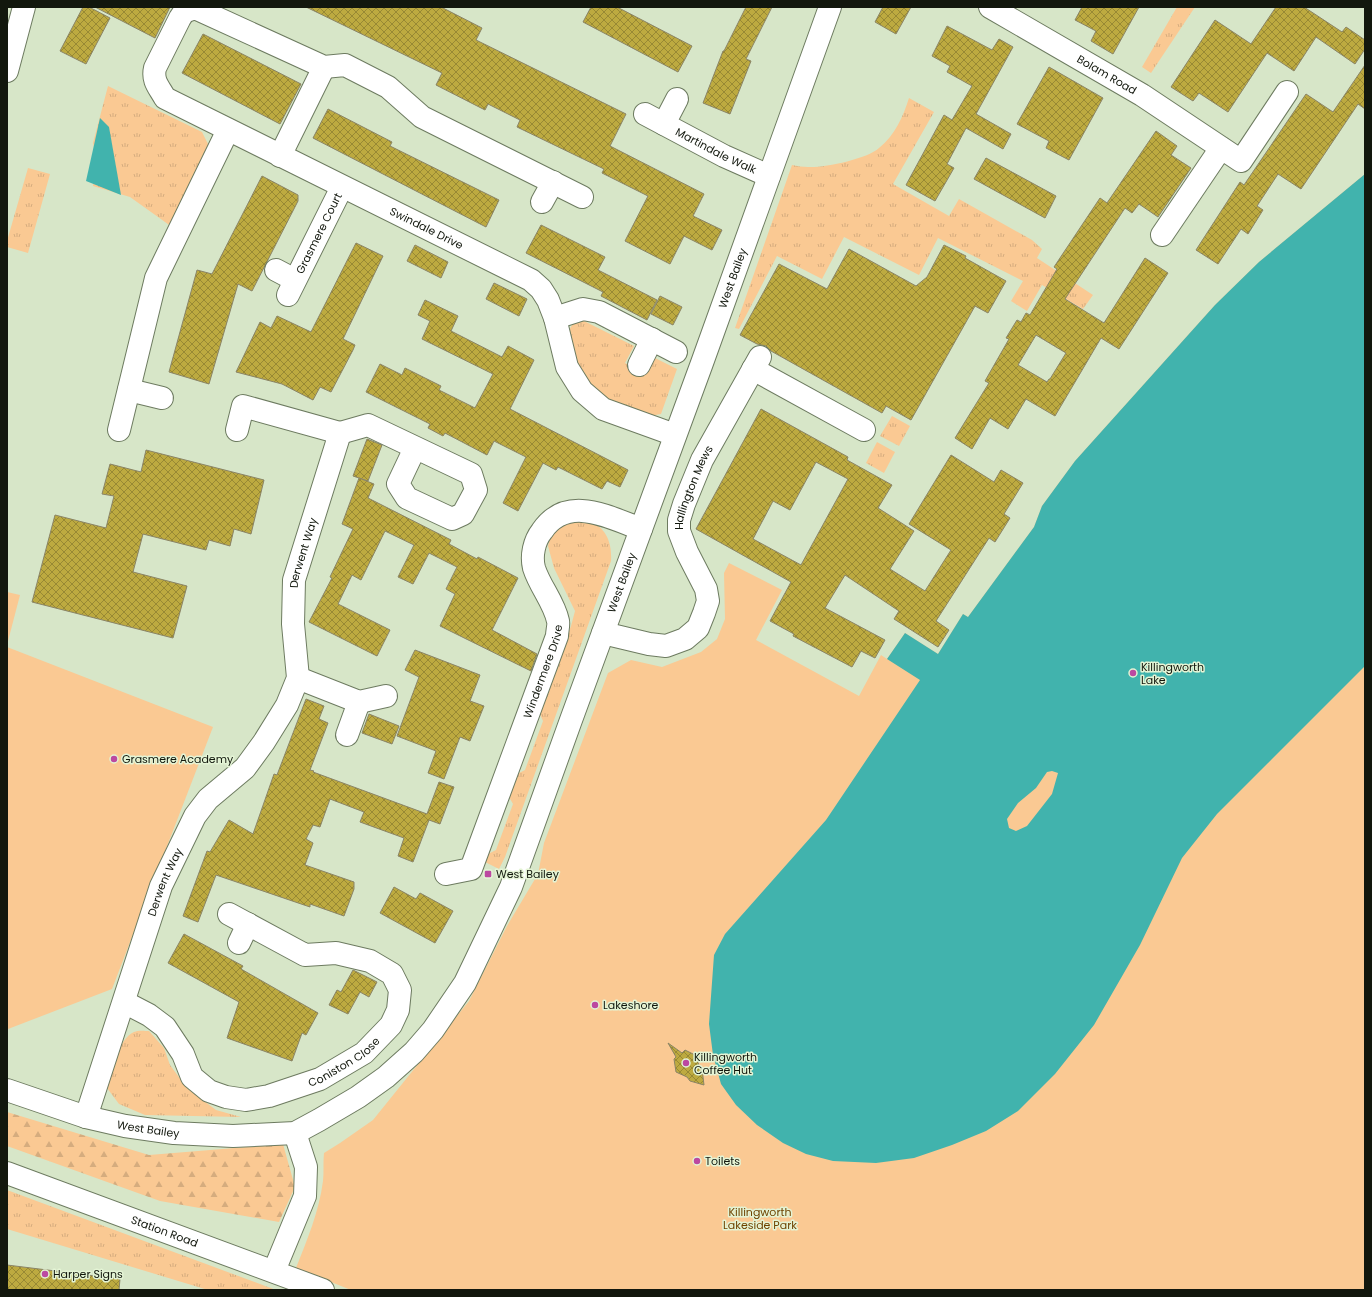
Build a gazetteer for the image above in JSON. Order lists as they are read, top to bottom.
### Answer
{
  "streets": {
    "street": [
      "Bolam Road",
      "Martindale Walk",
      "Swindale Drive",
      "Grasmere Court",
      "West Bailey",
      "Hallington Mews",
      "Derwent Way",
      "Windermere Drive",
      "Coniston Close",
      "Station Road"
    ]
  },
  "crossings": [
    ["Martindale Walk", "West Bailey"],
    ["Swindale Drive", "Grasmere Court"],
    ["Swindale Drive", "West Bailey"],
    ["West Bailey", "Hallington Mews"],
    ["West Bailey", "Derwent Way"],
    ["West Bailey", "Windermere Drive"],
    ["Derwent Way", "Coniston Close"]
  ],
  "parks": ["Killingworth Lakeside Park"],
  "places": {
    "other": [
      "Killingworth Lake",
      "Grasmere Academy",
      "Lakeshore",
      "Killingworth Coffee Hut",
      "Toilets",
      "Harper Signs"
    ],
    "transit": ["West Bailey"]
  }
}
